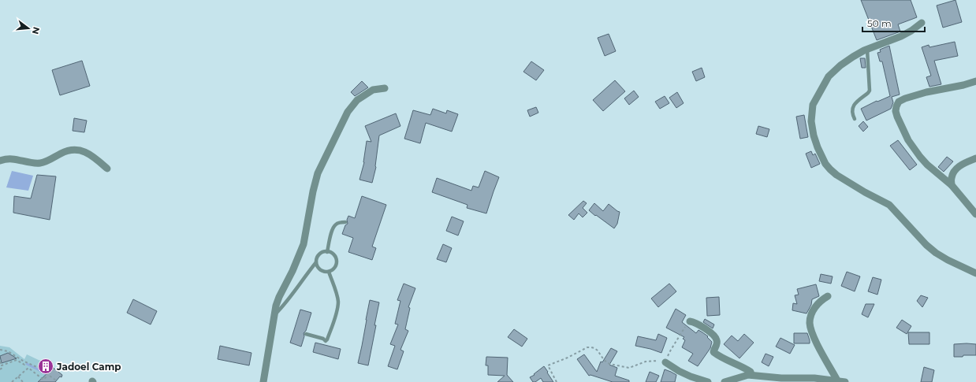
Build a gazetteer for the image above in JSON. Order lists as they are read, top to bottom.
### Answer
{
  "places": {
    "building": ["Jadoel Camp"]
  },
  "scale_bar": "50 m",
  "north": "right"
}
